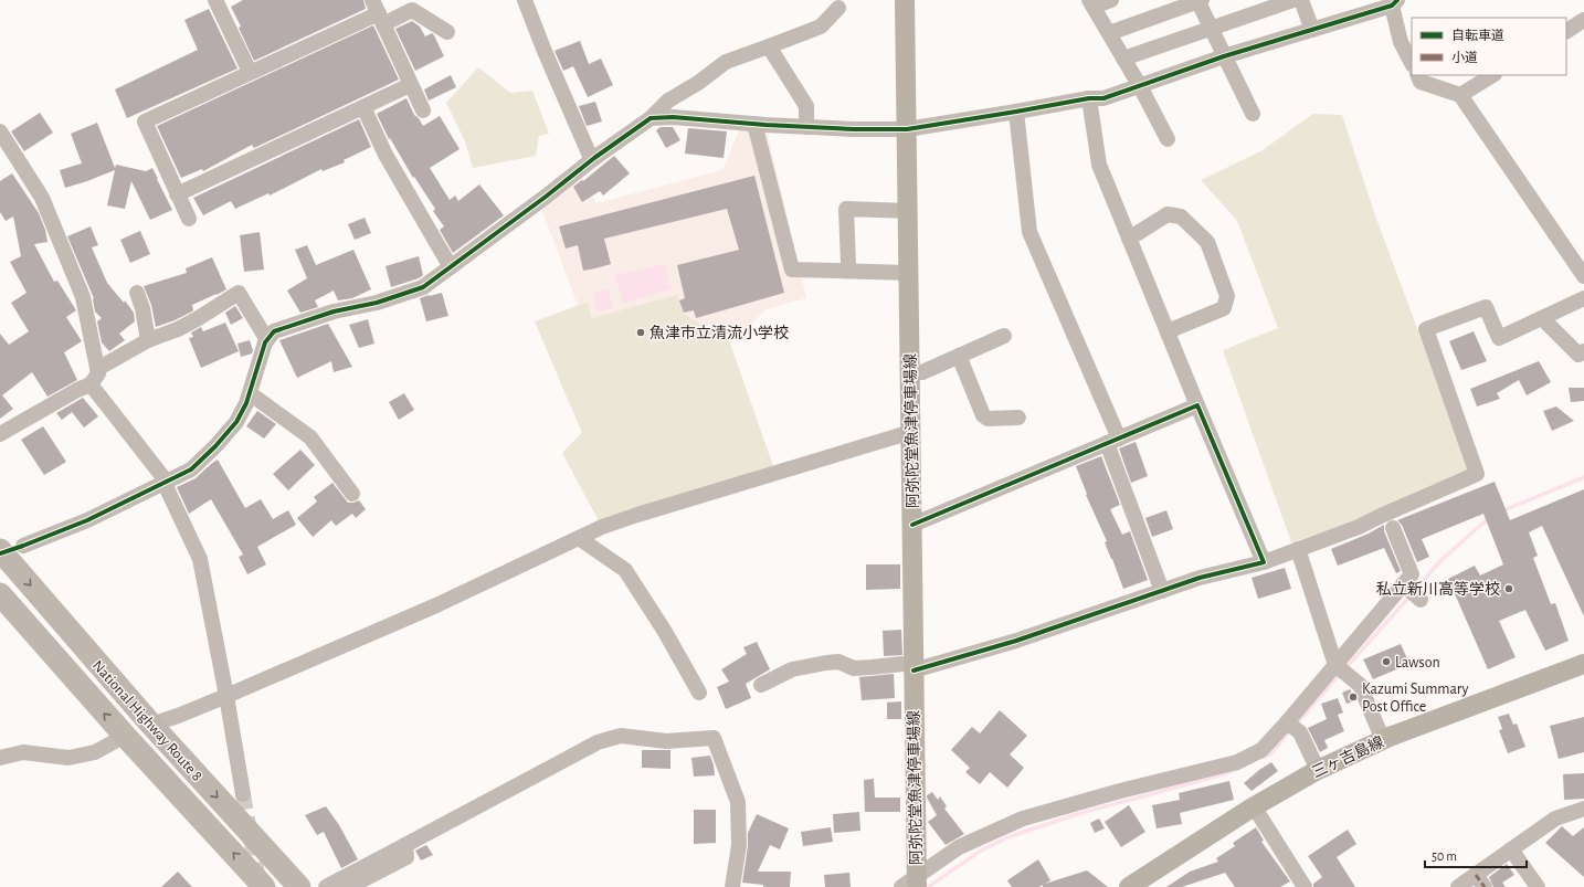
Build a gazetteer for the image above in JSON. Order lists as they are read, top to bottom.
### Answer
{
  "streets": {
    "highway": ["National Highway Route 8"],
    "main road": ["阿弥陀堂魚津停車場線", "三ヶ吉島線"]
  },
  "places": [
    "魚津市立清流小学校",
    "私立新川高等学校",
    "Lawson",
    "Kazumi Summary Post Office"
  ],
  "legend": ["自転車道", "小道"],
  "scale_bar": "50 m"
}
